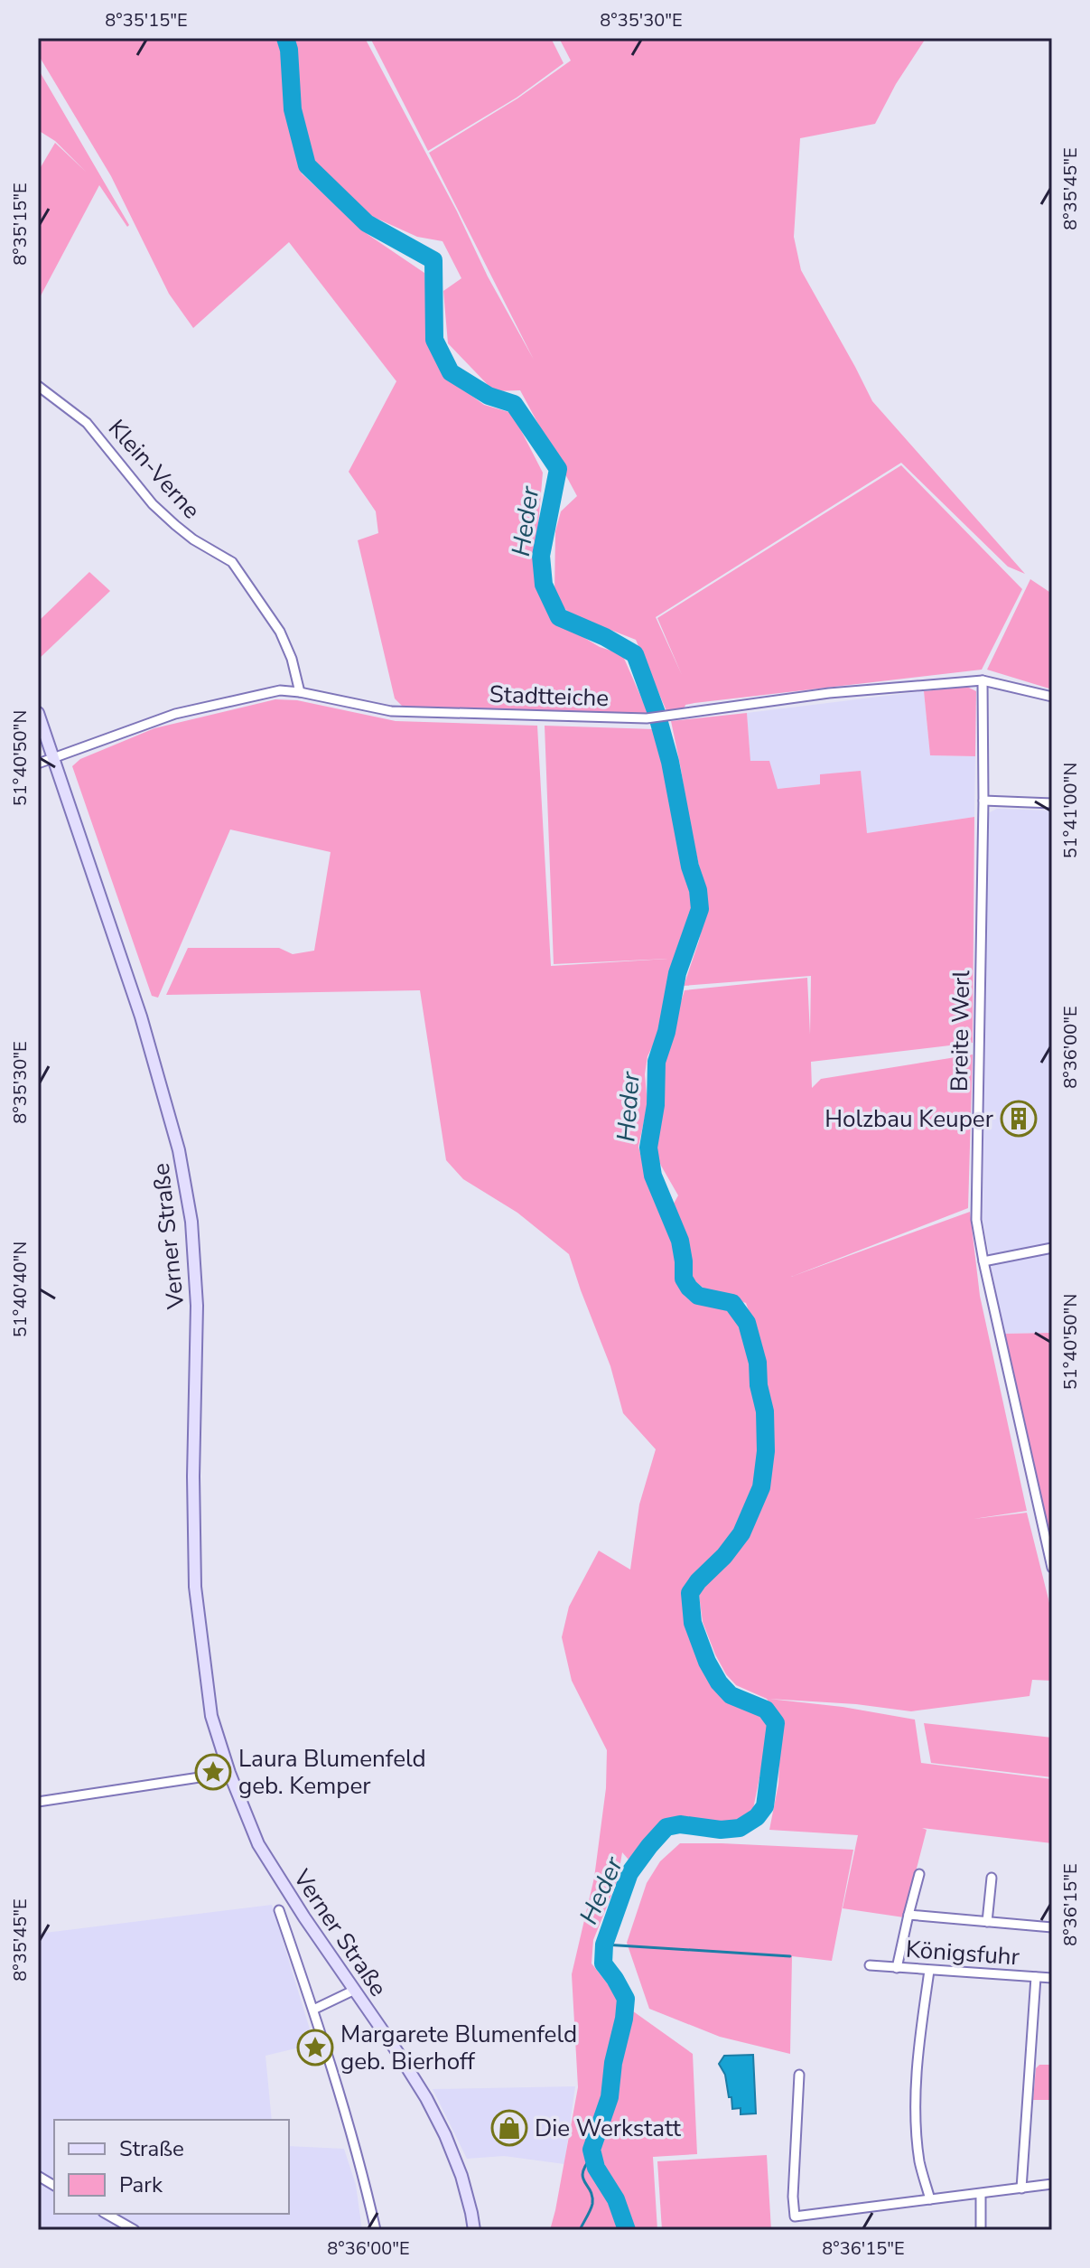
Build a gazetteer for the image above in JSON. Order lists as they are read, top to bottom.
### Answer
{
  "streets": {
    "main road": ["Verner Straße"],
    "street": [
      "Klein-Verne",
      "Stadtteiche",
      "Breite Werl",
      "Königsfuhr"
    ]
  },
  "crossings": [
    ["Klein-Verne", "Stadtteiche"],
    ["Stadtteiche", "Breite Werl"],
    ["Stadtteiche", "Verner Straße"]
  ],
  "water": ["Heder"],
  "places": {
    "building": ["Holzbau Keuper"],
    "place": ["Laura Blumenfeld geb. Kemper", "Margarete Blumenfeld geb. Bierhoff"],
    "shop": ["Die Werkstatt"]
  },
  "legend": ["Straße", "Park"],
  "coordinates": [
    "8°35'15\"E",
    "8°35'30\"E",
    "8°35'45\"E",
    "51°40'50\"N",
    "51°41'00\"N",
    "8°36'00\"E",
    "51°40'40\"N",
    "8°36'15\"E"
  ]
}
